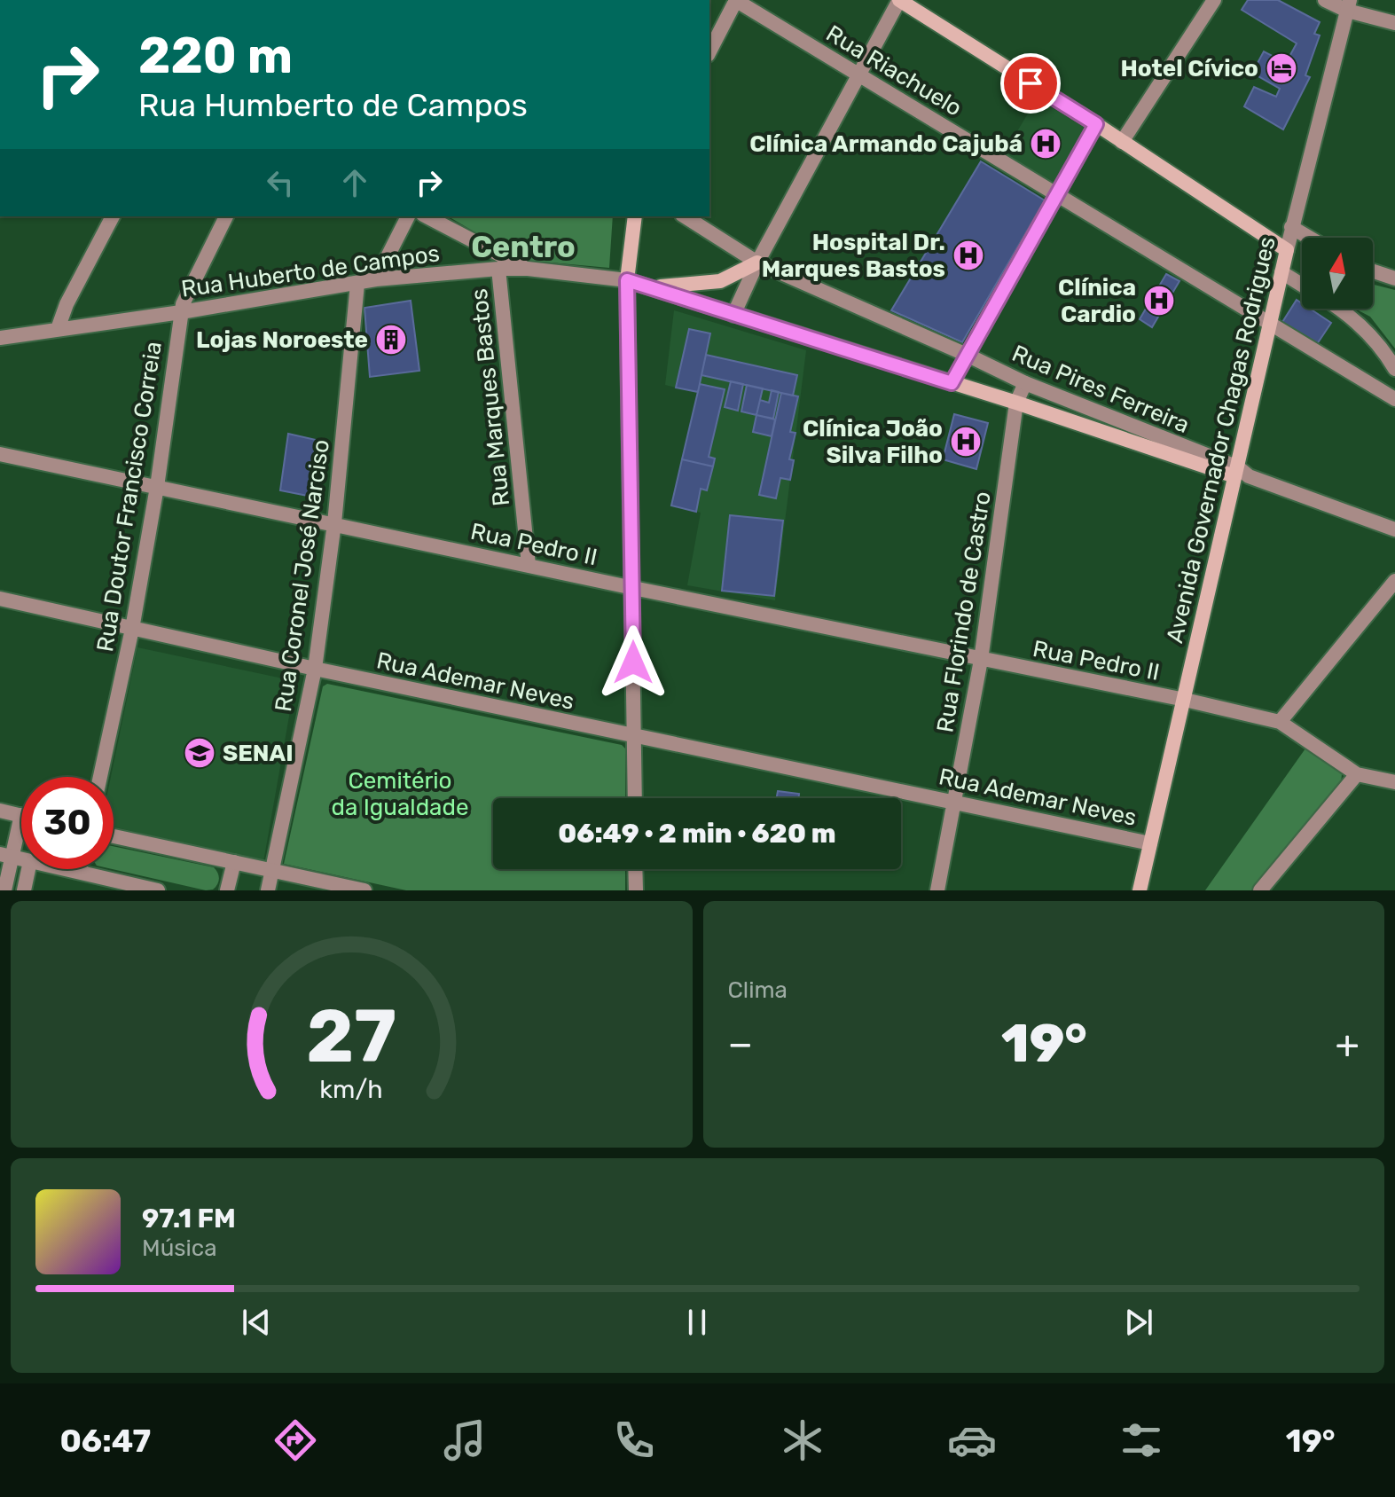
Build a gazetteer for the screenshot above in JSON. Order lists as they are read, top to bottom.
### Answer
{
  "streets": {
    "main road": ["Avenida Governador Chagas Rodrigues"],
    "street": [
      "Rua Riachuelo",
      "Rua Huberto de Campos",
      "Rua Pires Ferreira",
      "Rua Marques Bastos",
      "Rua Doutor Francisco Correia",
      "Rua Pedro II",
      "Rua Coronel José Narciso",
      "Rua Florindo de Castro",
      "Rua Ademar Neves"
    ]
  },
  "crossings": [
    ["Rua Riachuelo", "Avenida Governador Chagas Rodrigues"],
    ["Rua Huberto de Campos", "Rua Marques Bastos"],
    ["Rua Huberto de Campos", "Rua Doutor Francisco Correia"],
    ["Rua Huberto de Campos", "Rua Coronel José Narciso"],
    ["Rua Pires Ferreira", "Avenida Governador Chagas Rodrigues"],
    ["Rua Pires Ferreira", "Rua Florindo de Castro"],
    ["Rua Marques Bastos", "Rua Pedro II"],
    ["Avenida Governador Chagas Rodrigues", "Rua Pedro II"],
    ["Avenida Governador Chagas Rodrigues", "Rua Ademar Neves"],
    ["Rua Doutor Francisco Correia", "Rua Pedro II"],
    ["Rua Doutor Francisco Correia", "Rua Ademar Neves"],
    ["Rua Pedro II", "Rua Coronel José Narciso"],
    ["Rua Pedro II", "Rua Florindo de Castro"],
    ["Rua Coronel José Narciso", "Rua Ademar Neves"],
    ["Rua Florindo de Castro", "Rua Ademar Neves"]
  ],
  "districts": ["Centro"],
  "parks": ["Cemitério da Igualdade"],
  "places": {
    "hotel": ["Hotel Cívico"],
    "hospital": [
      "Clínica Armando Cajubá",
      "Hospital Dr. Marques Bastos",
      "Clínica Cardio",
      "Clínica João Silva Filho"
    ],
    "building": ["Lojas Noroeste"],
    "school or university": ["SENAI"]
  },
  "north": "top",
  "page": {
    "turn": ["220 m", "Rua Humberto de Campos"],
    "limit": "30",
    "trip": "06:49 · 2 min · 620 m",
    "tile": "Clima",
    "heat": ["−", "19°", "+"],
    "song": ["97.1 FM", "Música"],
    "tabs": ["06:47", "19°"],
    "gauge": ["27", "km/h"]
  }
}
